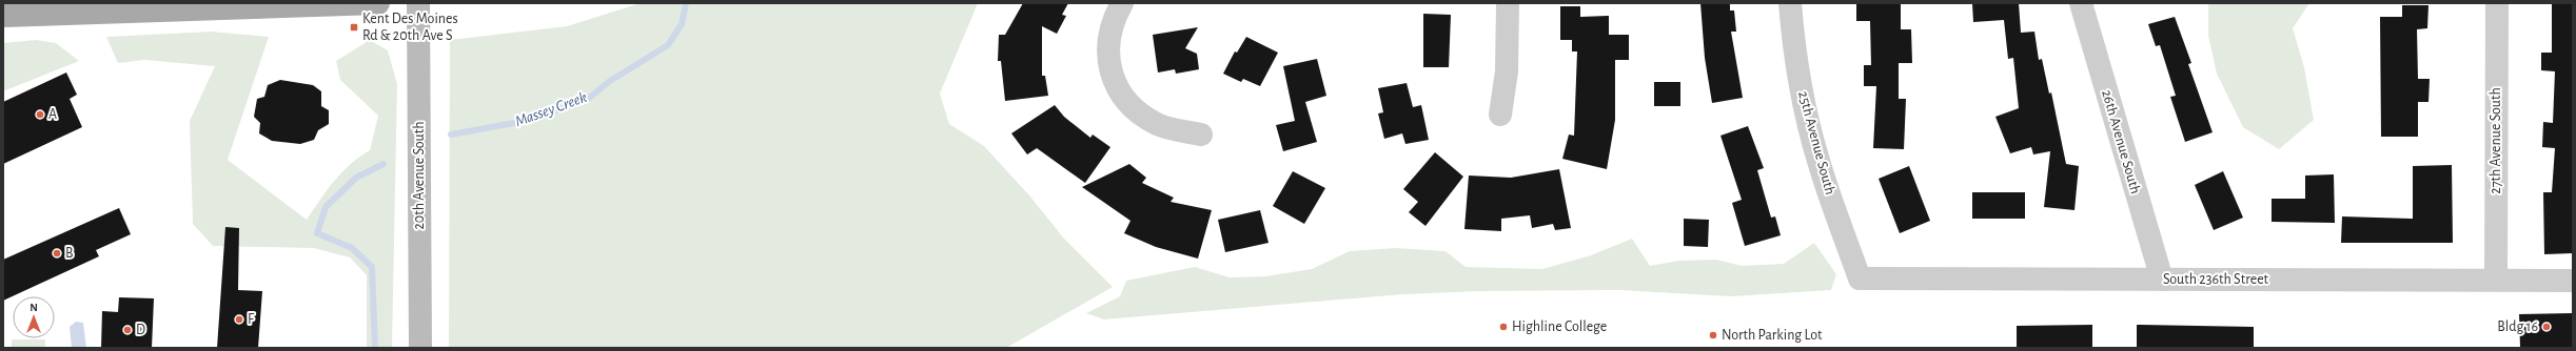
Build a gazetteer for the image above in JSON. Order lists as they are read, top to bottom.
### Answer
{
  "streets": {
    "street": [
      "27th Avenue South",
      "26th Avenue South",
      "25th Avenue South",
      "20th Avenue South",
      "South 236th Street"
    ]
  },
  "crossings": [
    ["27th Avenue South", "South 236th Street"],
    ["26th Avenue South", "South 236th Street"],
    ["25th Avenue South", "South 236th Street"]
  ],
  "water": ["Massey Creek"],
  "places": {
    "transit": ["Kent Des Moines Rd & 20th Ave S"],
    "other": [
      "A",
      "B",
      "F",
      "Highline College",
      "Bldg 16",
      "D",
      "North Parking Lot"
    ]
  },
  "north": "top"
}
